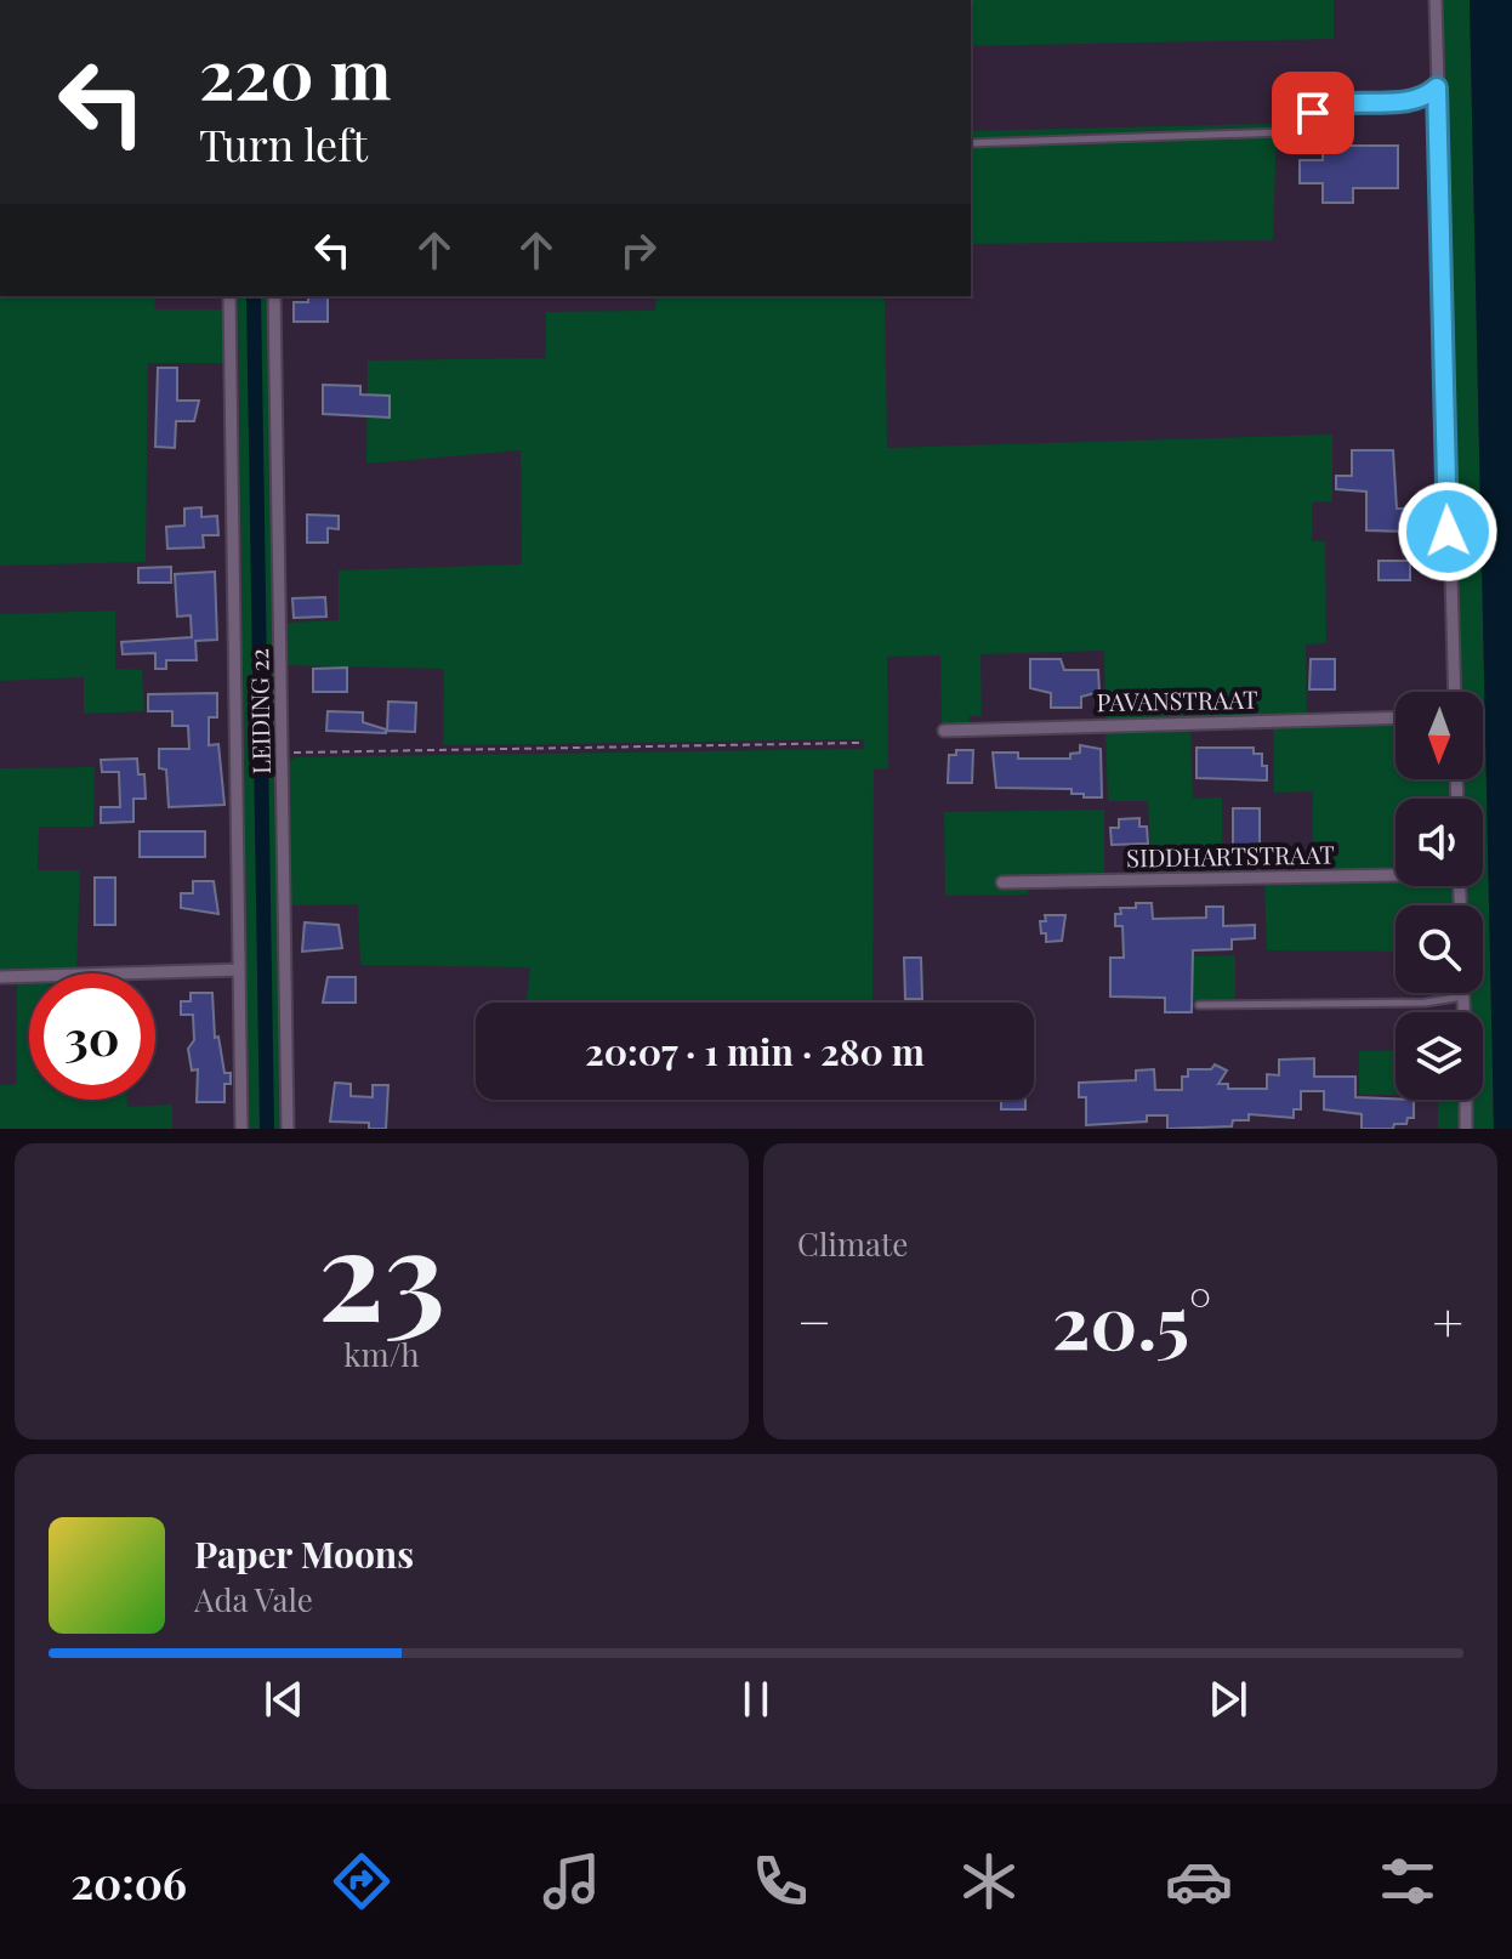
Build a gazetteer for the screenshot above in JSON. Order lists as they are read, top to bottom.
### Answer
{
  "streets": {
    "street": ["PAVANSTRAAT", "LEIDING 22", "SIDDHARTSTRAAT"]
  },
  "north": "bottom",
  "page": {
    "turn": ["220 m", "Turn left"],
    "limit": "30",
    "trip": "20:07 · 1 min · 280 m",
    "tile": [
      ["23", "km/h"],
      "Climate"
    ],
    "heat": ["−", "20.5°", "+"],
    "song": ["Paper Moons", "Ada Vale"],
    "tabs": "20:06"
  }
}
